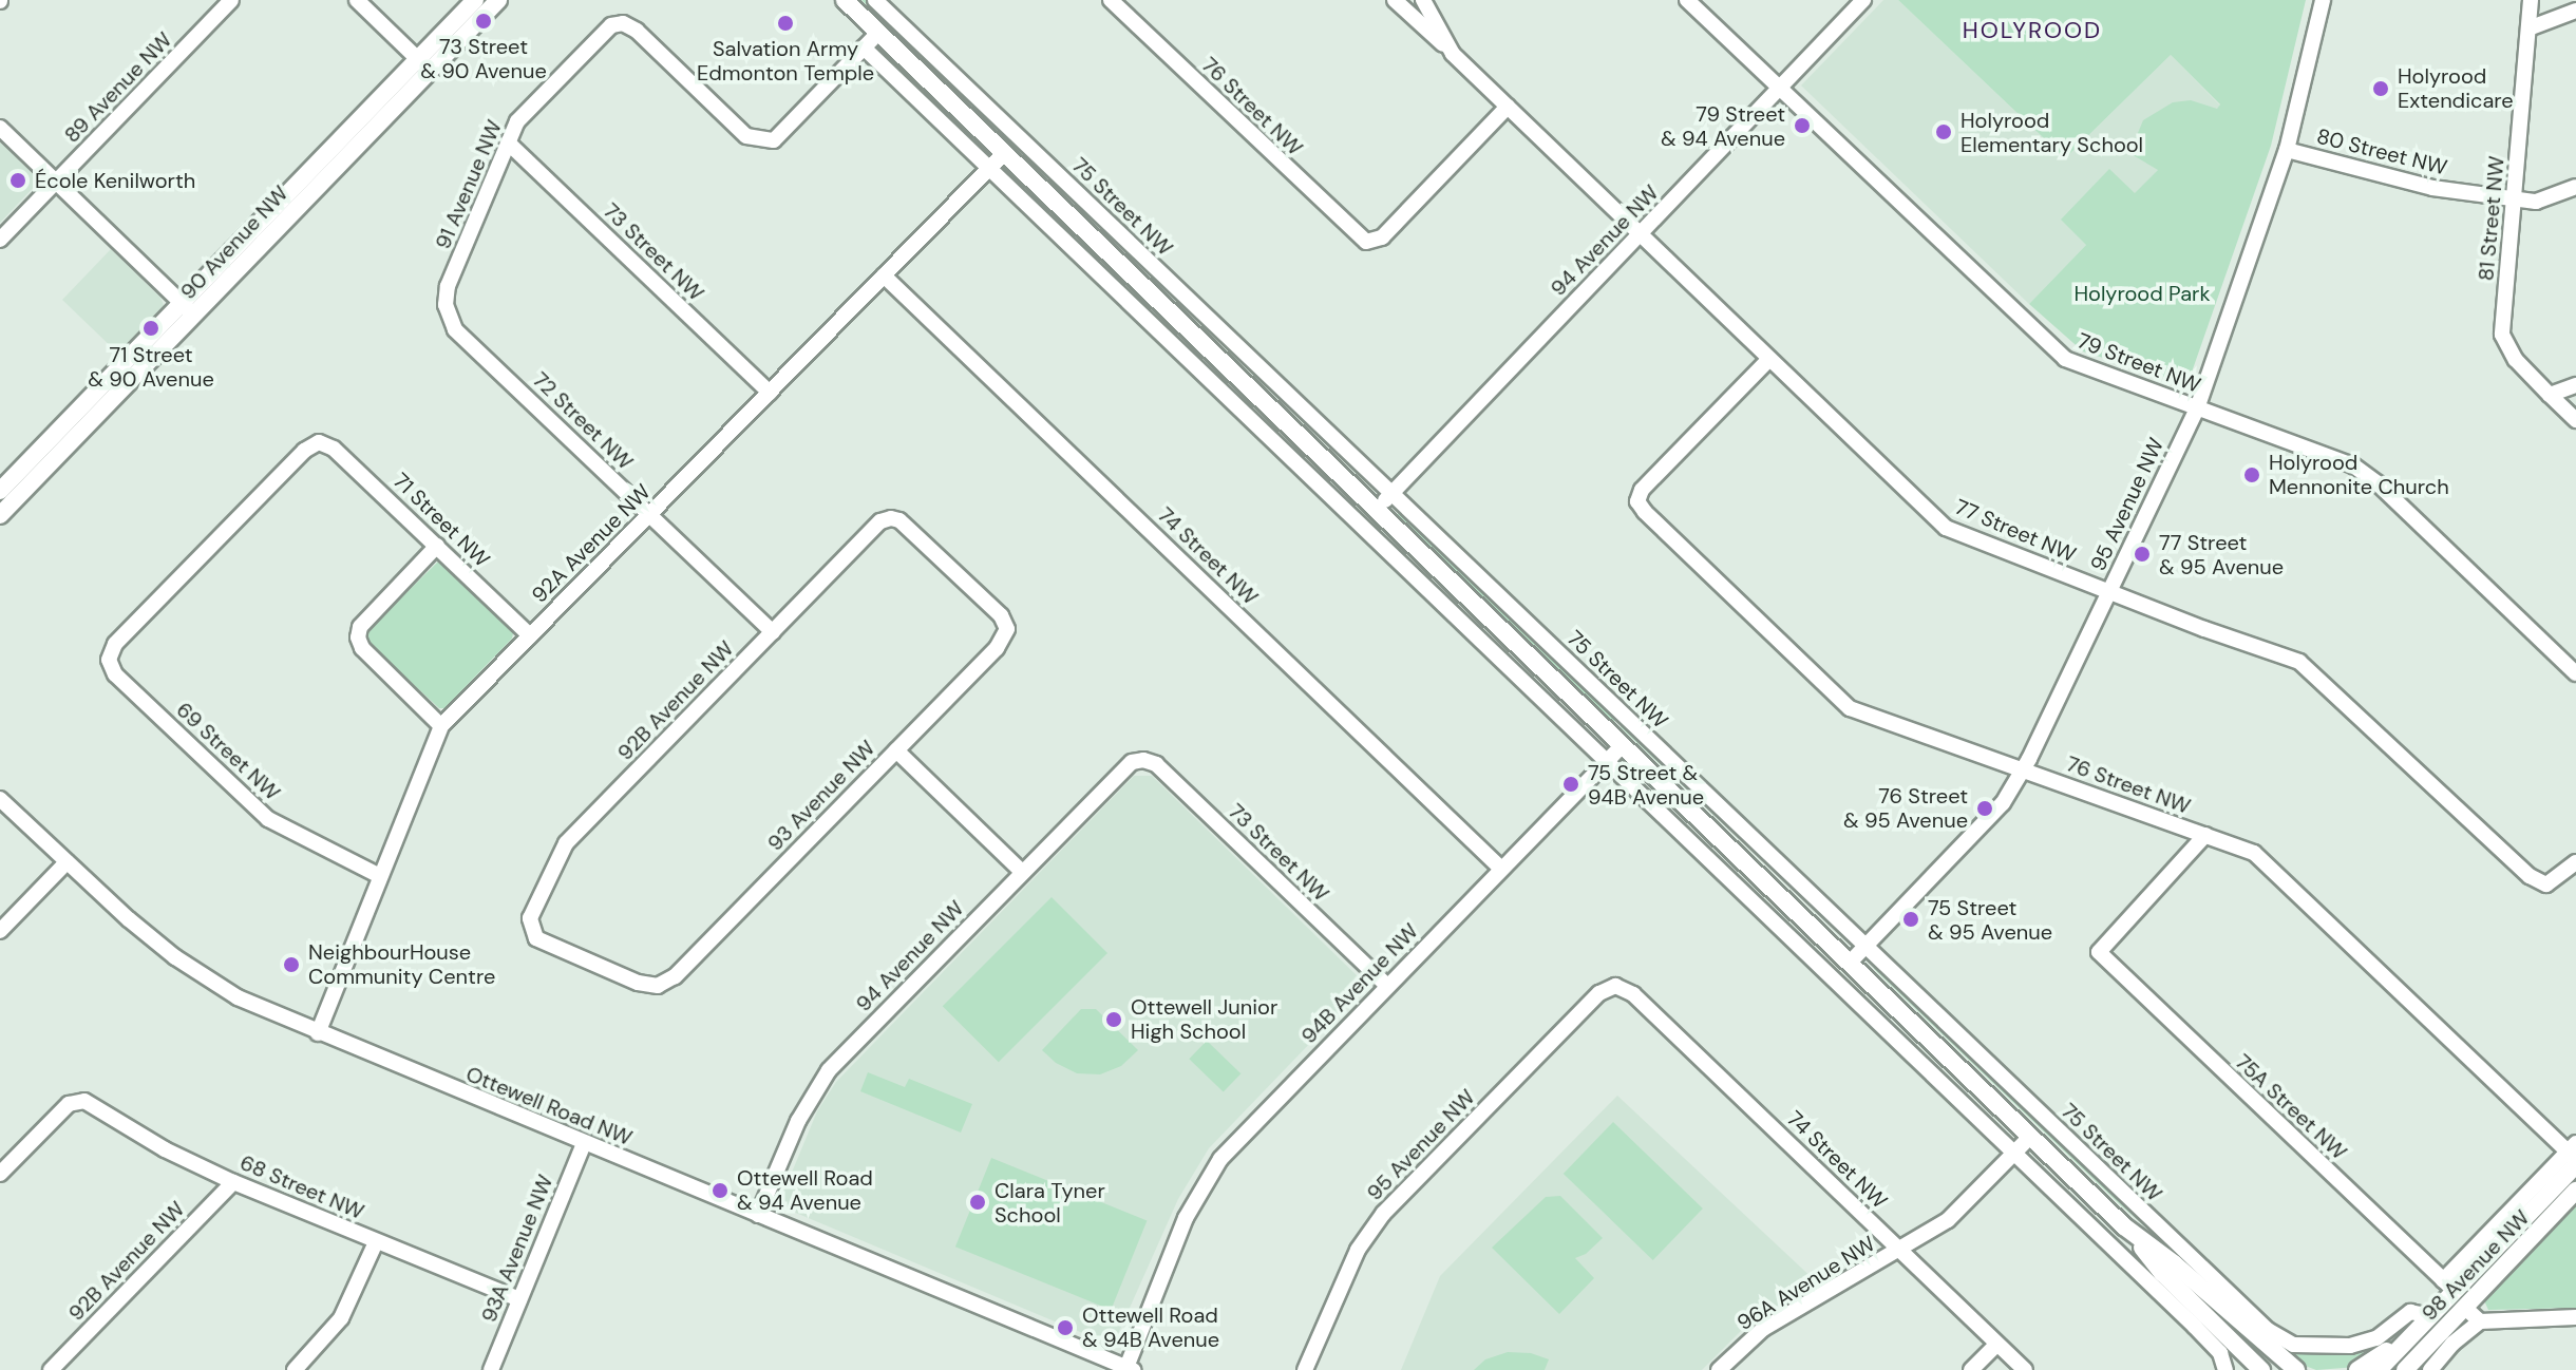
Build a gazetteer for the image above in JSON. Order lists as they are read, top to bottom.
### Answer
{
  "streets": {
    "main road": ["75 Street NW", "90 Avenue NW", "98 Avenue NW"],
    "street": [
      "89 Avenue NW",
      "76 Street NW",
      "80 Street NW",
      "91 Avenue NW",
      "81 Street NW",
      "94 Avenue NW",
      "73 Street NW",
      "79 Street NW",
      "72 Street NW",
      "95 Avenue NW",
      "71 Street NW",
      "77 Street NW",
      "92A Avenue NW",
      "74 Street NW",
      "92B Avenue NW",
      "69 Street NW",
      "93 Avenue NW",
      "94B Avenue NW",
      "Ottewell Road NW",
      "75A Street NW",
      "68 Street NW",
      "93A Avenue NW",
      "96A Avenue NW"
    ]
  },
  "crossings": [
    ["76 Street NW", "95 Avenue NW"],
    ["76 Street NW", "77 Street NW"],
    ["76 Street NW", "75A Street NW"],
    ["76 Street NW", "98 Avenue NW"],
    ["80 Street NW", "81 Street NW"],
    ["80 Street NW", "95 Avenue NW"],
    ["91 Avenue NW", "73 Street NW"],
    ["91 Avenue NW", "72 Street NW"],
    ["75 Street NW", "94 Avenue NW"],
    ["75 Street NW", "95 Avenue NW"],
    ["75 Street NW", "92A Avenue NW"],
    ["75 Street NW", "94B Avenue NW"],
    ["75 Street NW", "98 Avenue NW"],
    ["75 Street NW", "96A Avenue NW"],
    ["94 Avenue NW", "73 Street NW"],
    ["94 Avenue NW", "79 Street NW"],
    ["94 Avenue NW", "77 Street NW"],
    ["94 Avenue NW", "Ottewell Road NW"],
    ["73 Street NW", "92A Avenue NW"],
    ["73 Street NW", "94B Avenue NW"],
    ["79 Street NW", "95 Avenue NW"],
    ["72 Street NW", "92A Avenue NW"],
    ["72 Street NW", "92B Avenue NW"],
    ["95 Avenue NW", "77 Street NW"],
    ["95 Avenue NW", "74 Street NW"],
    ["71 Street NW", "92A Avenue NW"],
    ["71 Street NW", "69 Street NW"],
    ["92A Avenue NW", "74 Street NW"],
    ["92A Avenue NW", "69 Street NW"],
    ["92A Avenue NW", "Ottewell Road NW"],
    ["74 Street NW", "94B Avenue NW"],
    ["74 Street NW", "96A Avenue NW"],
    ["92B Avenue NW", "93 Avenue NW"],
    ["92B Avenue NW", "68 Street NW"],
    ["94B Avenue NW", "Ottewell Road NW"],
    ["Ottewell Road NW", "93A Avenue NW"],
    ["75A Street NW", "98 Avenue NW"],
    ["68 Street NW", "93A Avenue NW"]
  ],
  "districts": ["HOLYROOD"],
  "parks": ["Holyrood Park"],
  "places": [
    "73 Street & 90 Avenue",
    "Salvation Army Edmonton Temple",
    "Holyrood Extendicare",
    "79 Street & 94 Avenue",
    "Holyrood Elementary School",
    "École Kenilworth",
    "71 Street & 90 Avenue",
    "Holyrood Mennonite Church",
    "77 Street & 95 Avenue",
    "75 Street & 94B Avenue",
    "76 Street & 95 Avenue",
    "75 Street & 95 Avenue",
    "NeighbourHouse Community Centre",
    "Ottewell Junior High School",
    "Ottewell Road & 94 Avenue",
    "Clara Tyner School",
    "Ottewell Road & 94B Avenue"
  ]
}
